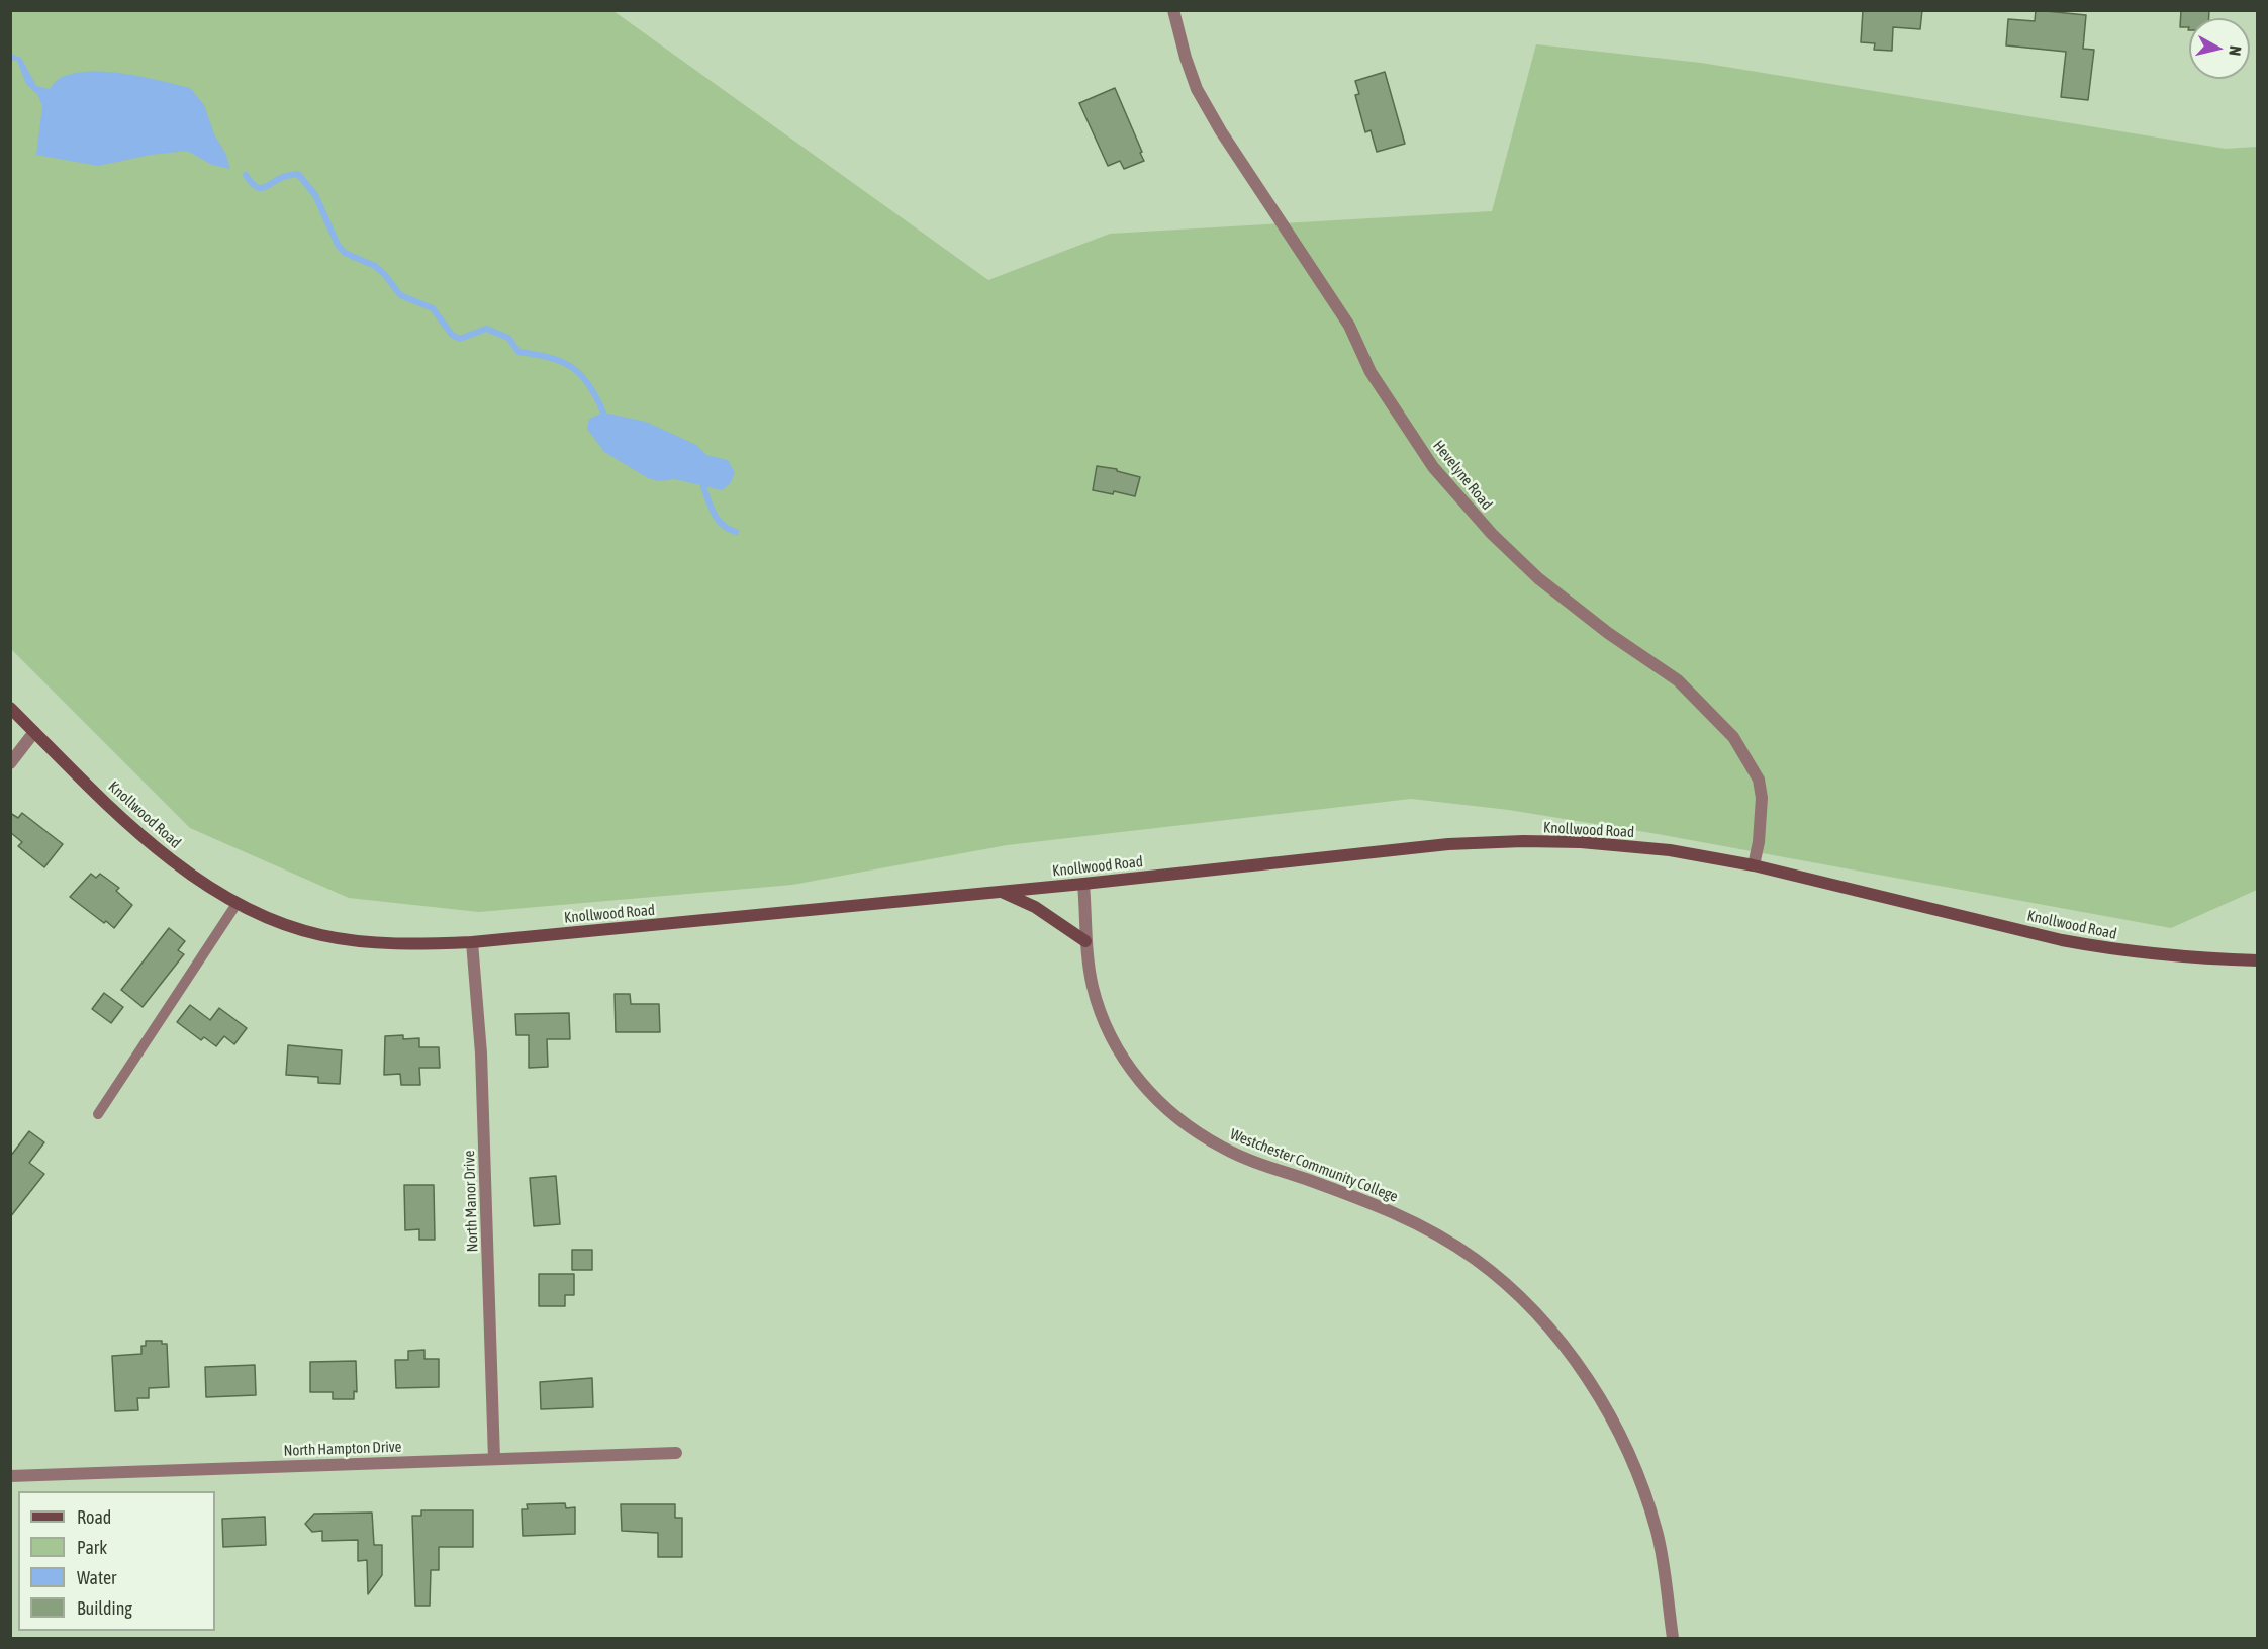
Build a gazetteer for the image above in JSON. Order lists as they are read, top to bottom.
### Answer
{
  "streets": {
    "main road": ["Knollwood Road"],
    "street": [
      "Hevelyne Road",
      "Westchester Community College",
      "North Manor Drive",
      "North Hampton Drive"
    ]
  },
  "crossings": [
    ["Hevelyne Road", "Knollwood Road"],
    ["Knollwood Road", "Westchester Community College"],
    ["Knollwood Road", "North Manor Drive"],
    ["North Manor Drive", "North Hampton Drive"]
  ],
  "legend": [
    "Road",
    "Park",
    "Water",
    "Building"
  ],
  "north": "right"
}
